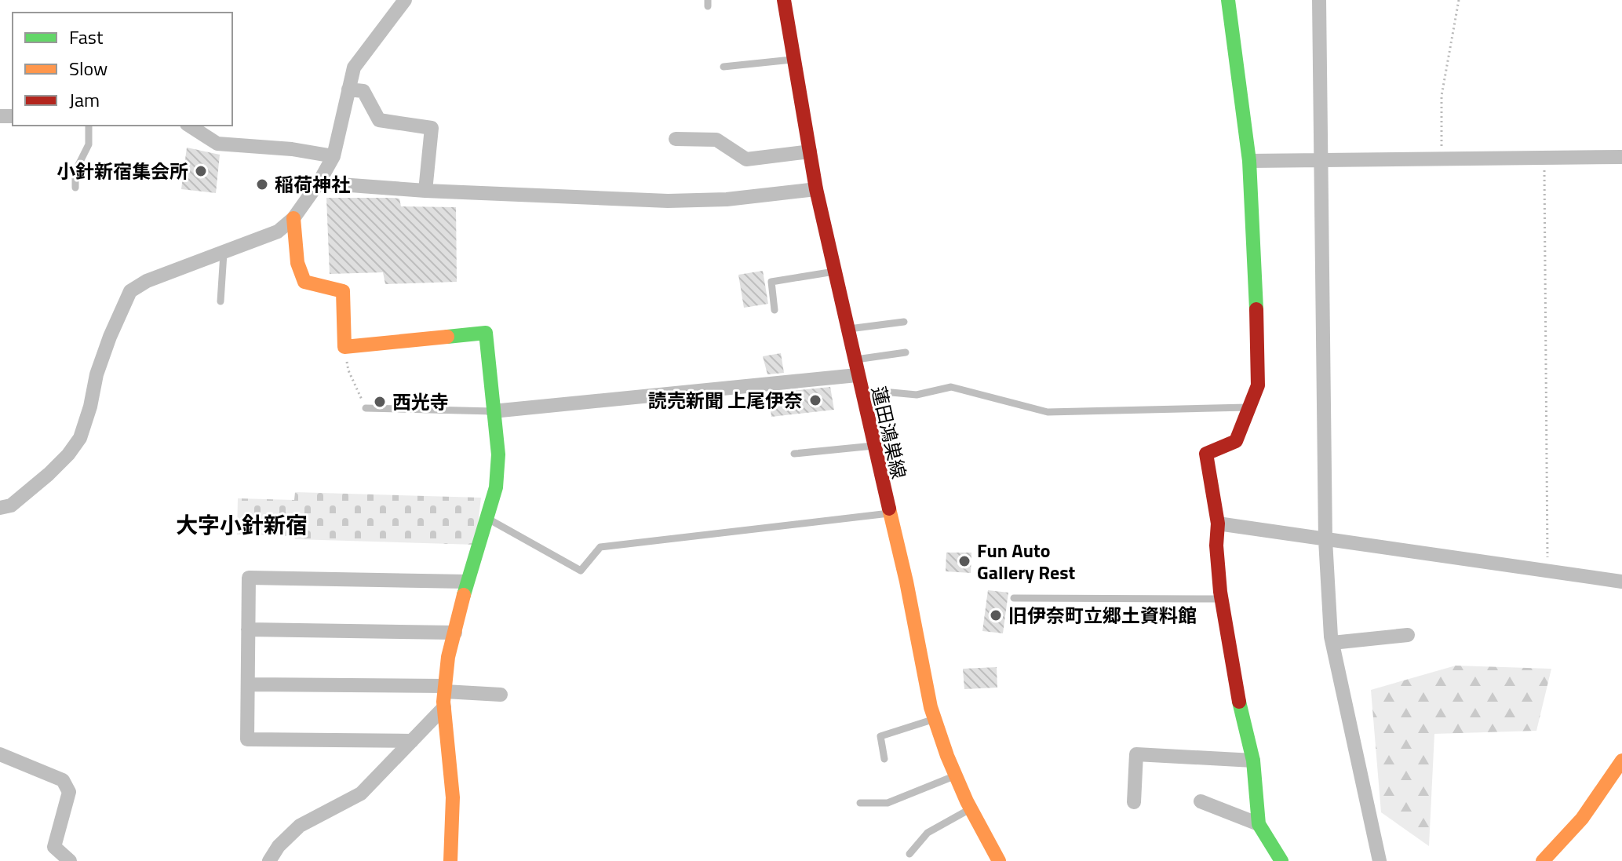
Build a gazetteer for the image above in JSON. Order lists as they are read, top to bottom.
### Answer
{
  "streets": {
    "street": ["蓮田鴻巣線"]
  },
  "districts": ["大字小針新宿"],
  "places": [
    "小針新宿集会所",
    "稲荷神社",
    "読売新聞 上尾伊奈",
    "西光寺",
    "Fun Auto Gallery Rest",
    "旧伊奈町立郷土資料館"
  ],
  "legend": ["Fast", "Slow", "Jam"]
}
